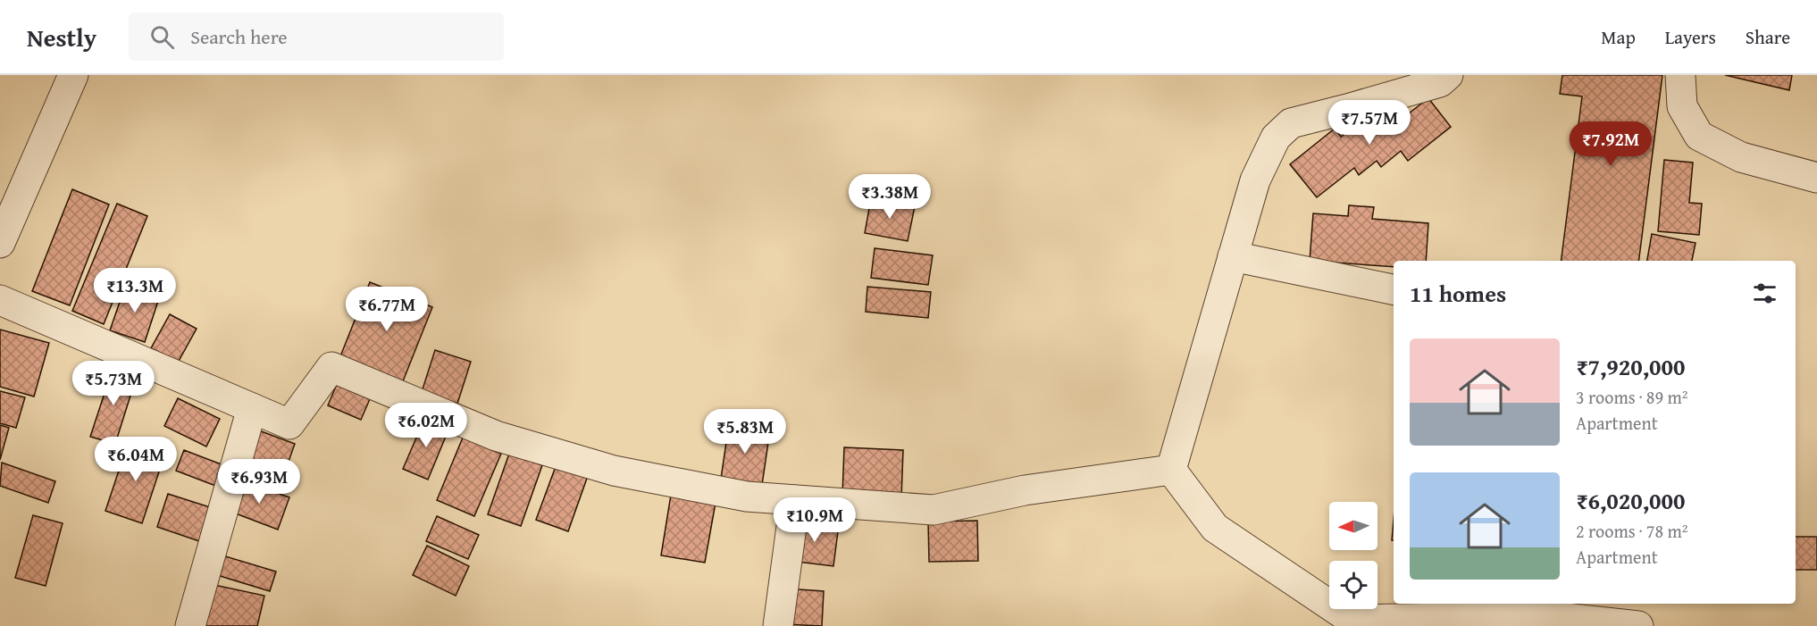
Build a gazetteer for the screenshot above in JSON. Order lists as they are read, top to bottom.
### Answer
{
  "north": "left",
  "page": {
    "header": "Nestly",
    "search": "Search here",
    "nav": ["Map", "Layers", "Share"],
    "price": [
      "₹7.57M",
      "₹7.92M",
      "₹3.38M",
      "₹13.3M",
      "₹6.77M",
      "₹5.73M",
      "₹6.02M",
      "₹5.83M",
      "₹6.04M",
      "₹6.93M",
      "₹10.9M"
    ],
    "heading": "11 homes",
    "list": [
      {
        "name": "₹7,920,000",
        "note": "3 rooms · 89 m² · Apartment"
      },
      {
        "name": "₹6,020,000",
        "note": "2 rooms · 78 m² · Apartment"
      }
    ]
  }
}
